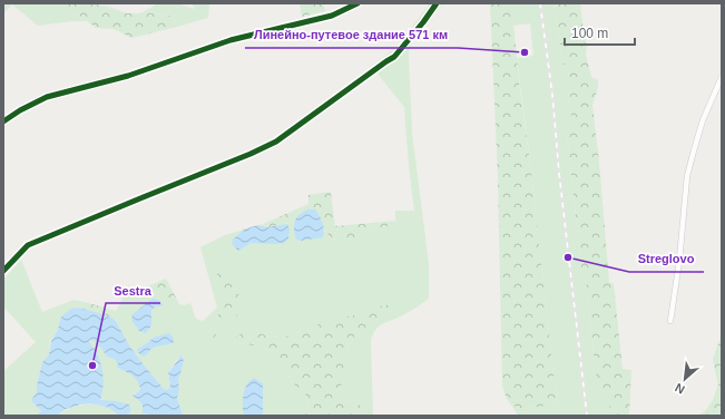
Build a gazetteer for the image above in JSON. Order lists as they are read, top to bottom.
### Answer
{
  "places": ["Линейно-путевое здание 571 км", "Streglovo", "Sestra"],
  "scale_bar": "100 m",
  "north": "bottom left"
}
